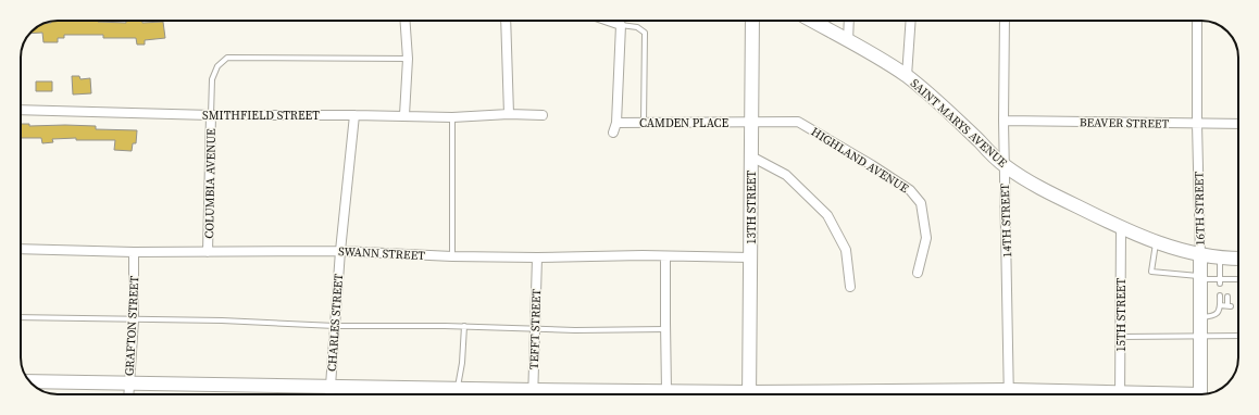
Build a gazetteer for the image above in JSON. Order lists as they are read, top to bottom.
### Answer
{
  "streets": {
    "street": [
      "SMITHFIELD STREET",
      "CAMDEN PLACE",
      "SAINT MARYS AVENUE",
      "BEAVER STREET",
      "HIGHLAND AVENUE",
      "COLUMBIA AVENUE",
      "13TH STREET",
      "16TH STREET",
      "14TH STREET",
      "SWANN STREET",
      "15TH STREET",
      "CHARLES STREET",
      "GRAFTON STREET",
      "TEFFT STREET"
    ]
  },
  "crossings": [
    ["SMITHFIELD STREET", "COLUMBIA AVENUE"],
    ["SMITHFIELD STREET", "CHARLES STREET"],
    ["CAMDEN PLACE", "HIGHLAND AVENUE"],
    ["CAMDEN PLACE", "13TH STREET"],
    ["SAINT MARYS AVENUE", "16TH STREET"],
    ["SAINT MARYS AVENUE", "14TH STREET"],
    ["SAINT MARYS AVENUE", "15TH STREET"],
    ["BEAVER STREET", "16TH STREET"],
    ["BEAVER STREET", "14TH STREET"],
    ["HIGHLAND AVENUE", "13TH STREET"],
    ["COLUMBIA AVENUE", "SWANN STREET"],
    ["13TH STREET", "SWANN STREET"],
    ["SWANN STREET", "CHARLES STREET"],
    ["SWANN STREET", "GRAFTON STREET"],
    ["SWANN STREET", "TEFFT STREET"]
  ]
}
